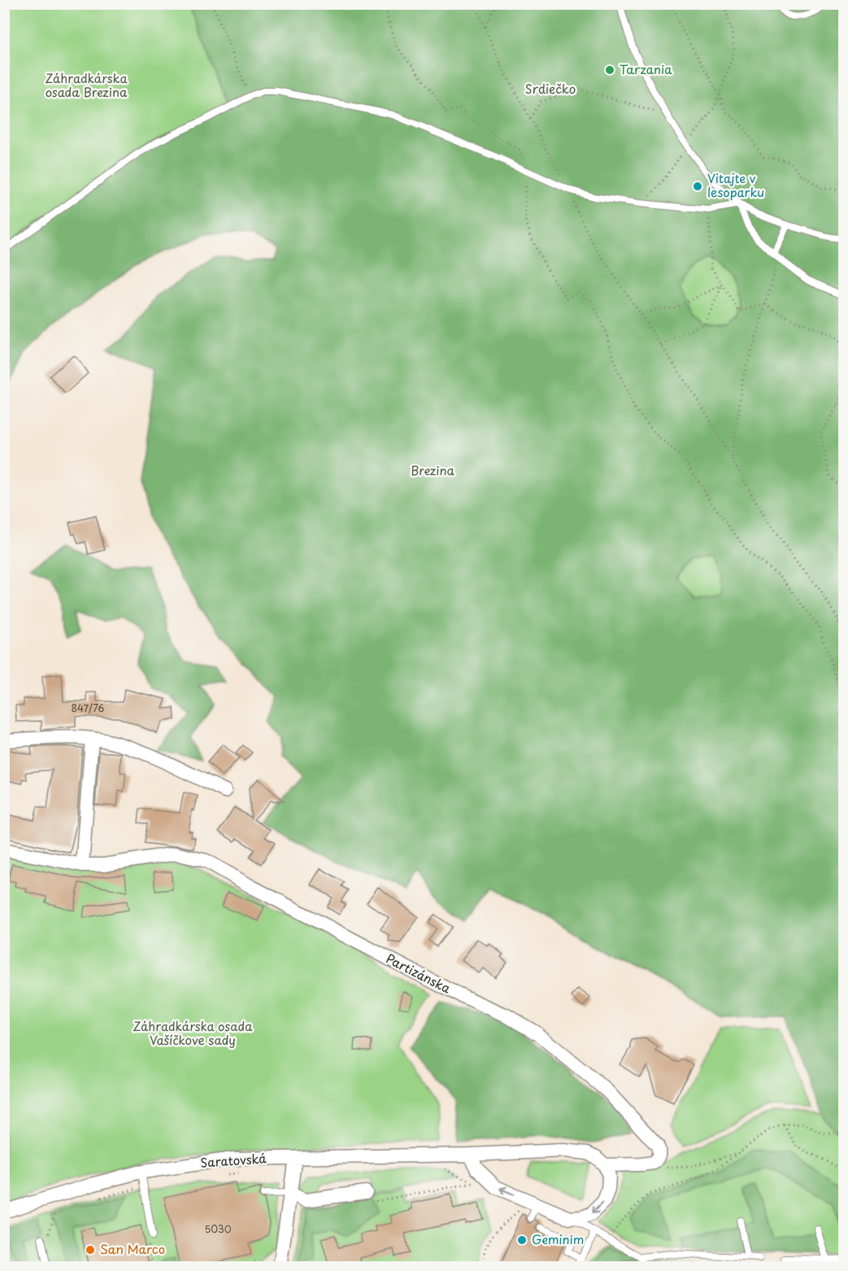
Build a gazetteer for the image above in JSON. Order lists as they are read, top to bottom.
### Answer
{
  "streets": {
    "street": ["Partizánska", "Saratovská"]
  },
  "parks": [
    "Záhradkárska osada Brezina",
    "Srdiečko",
    "Brezina",
    "Záhradkárska osada Vašíčkove sady"
  ],
  "places": [
    "Tarzania",
    "Vitajte v lesoparku",
    "Geminim",
    "San Marco"
  ],
  "house_numbers": ["847/76", "5030"]
}
